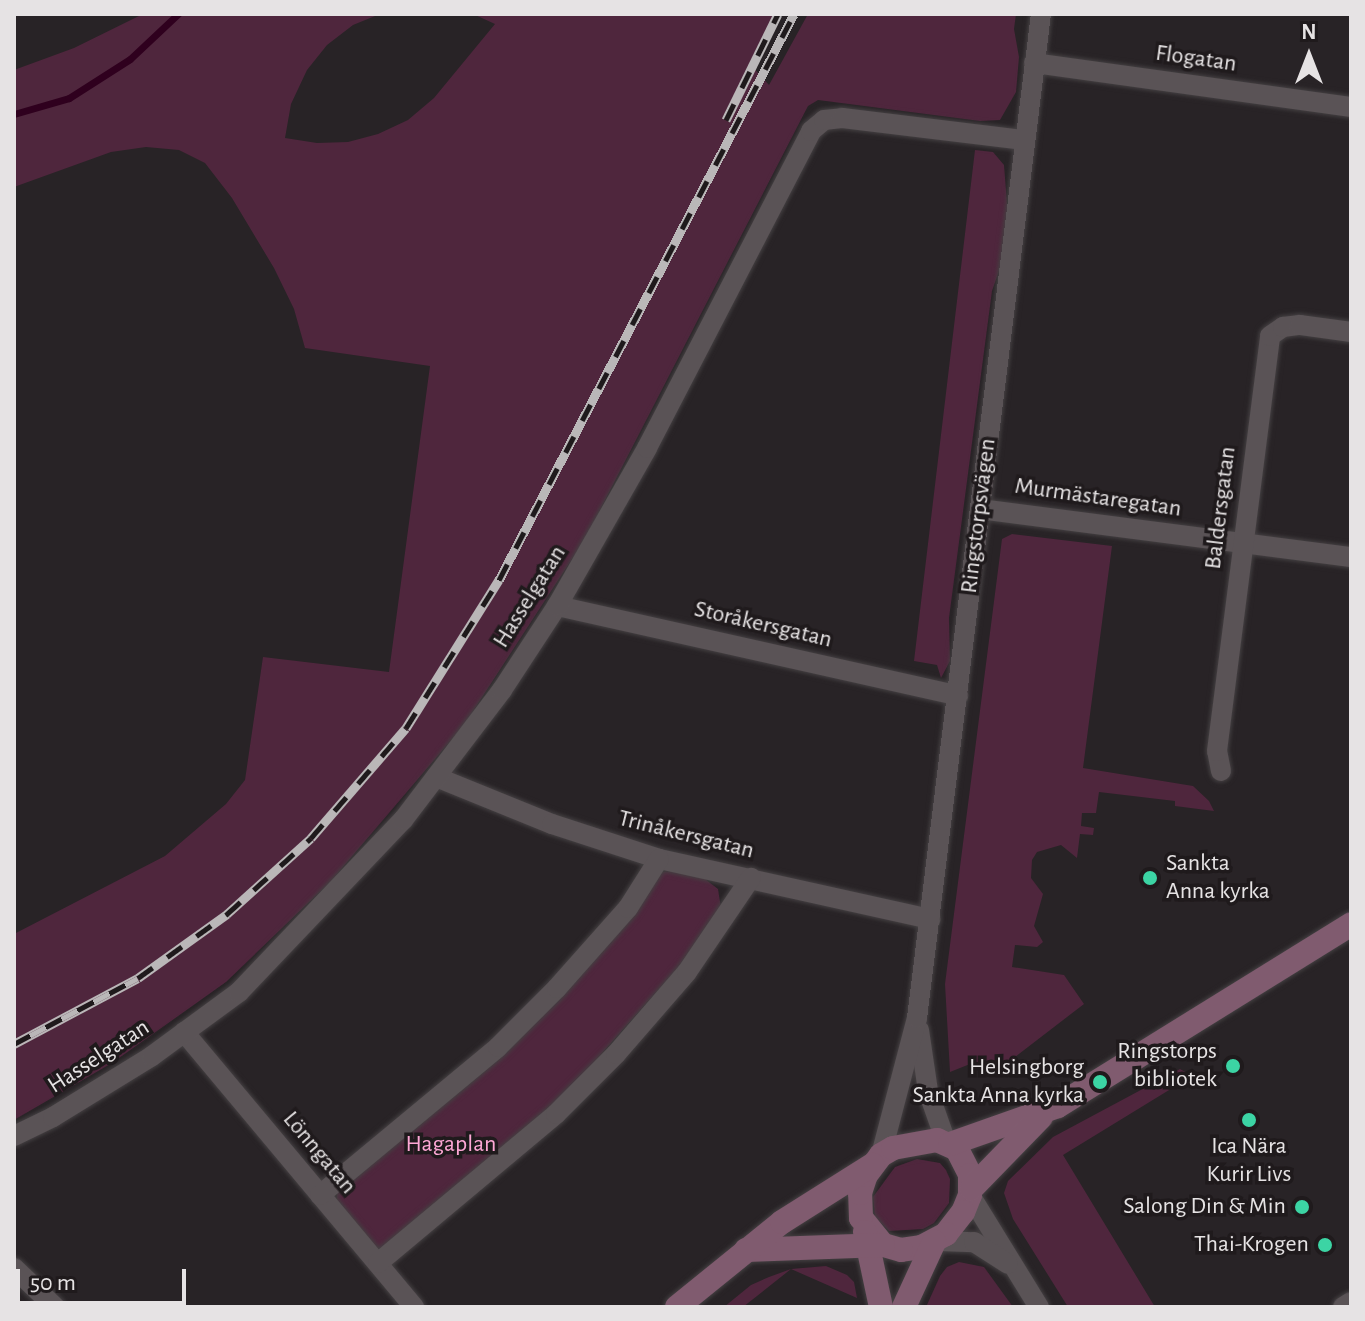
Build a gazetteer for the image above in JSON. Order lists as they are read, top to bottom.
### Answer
{
  "streets": {
    "street": [
      "Flogatan",
      "Murmästaregatan",
      "Baldersgatan",
      "Ringstorpsvägen",
      "Hasselgatan",
      "Storåkersgatan",
      "Trinåkersgatan",
      "Lönngatan"
    ]
  },
  "crossings": [
    ["Flogatan", "Ringstorpsvägen"],
    ["Murmästaregatan", "Baldersgatan"],
    ["Murmästaregatan", "Ringstorpsvägen"],
    ["Ringstorpsvägen", "Hasselgatan"],
    ["Ringstorpsvägen", "Storåkersgatan"],
    ["Ringstorpsvägen", "Trinåkersgatan"],
    ["Hasselgatan", "Storåkersgatan"],
    ["Hasselgatan", "Trinåkersgatan"],
    ["Hasselgatan", "Lönngatan"]
  ],
  "parks": ["Hagaplan"],
  "places": [
    "Sankta Anna kyrka",
    "Ringstorps bibliotek",
    "Helsingborg Sankta Anna kyrka",
    "Ica Nära Kurir Livs",
    "Salong Din & Min",
    "Thai-Krogen"
  ],
  "scale_bar": "50 m",
  "north": "top"
}
